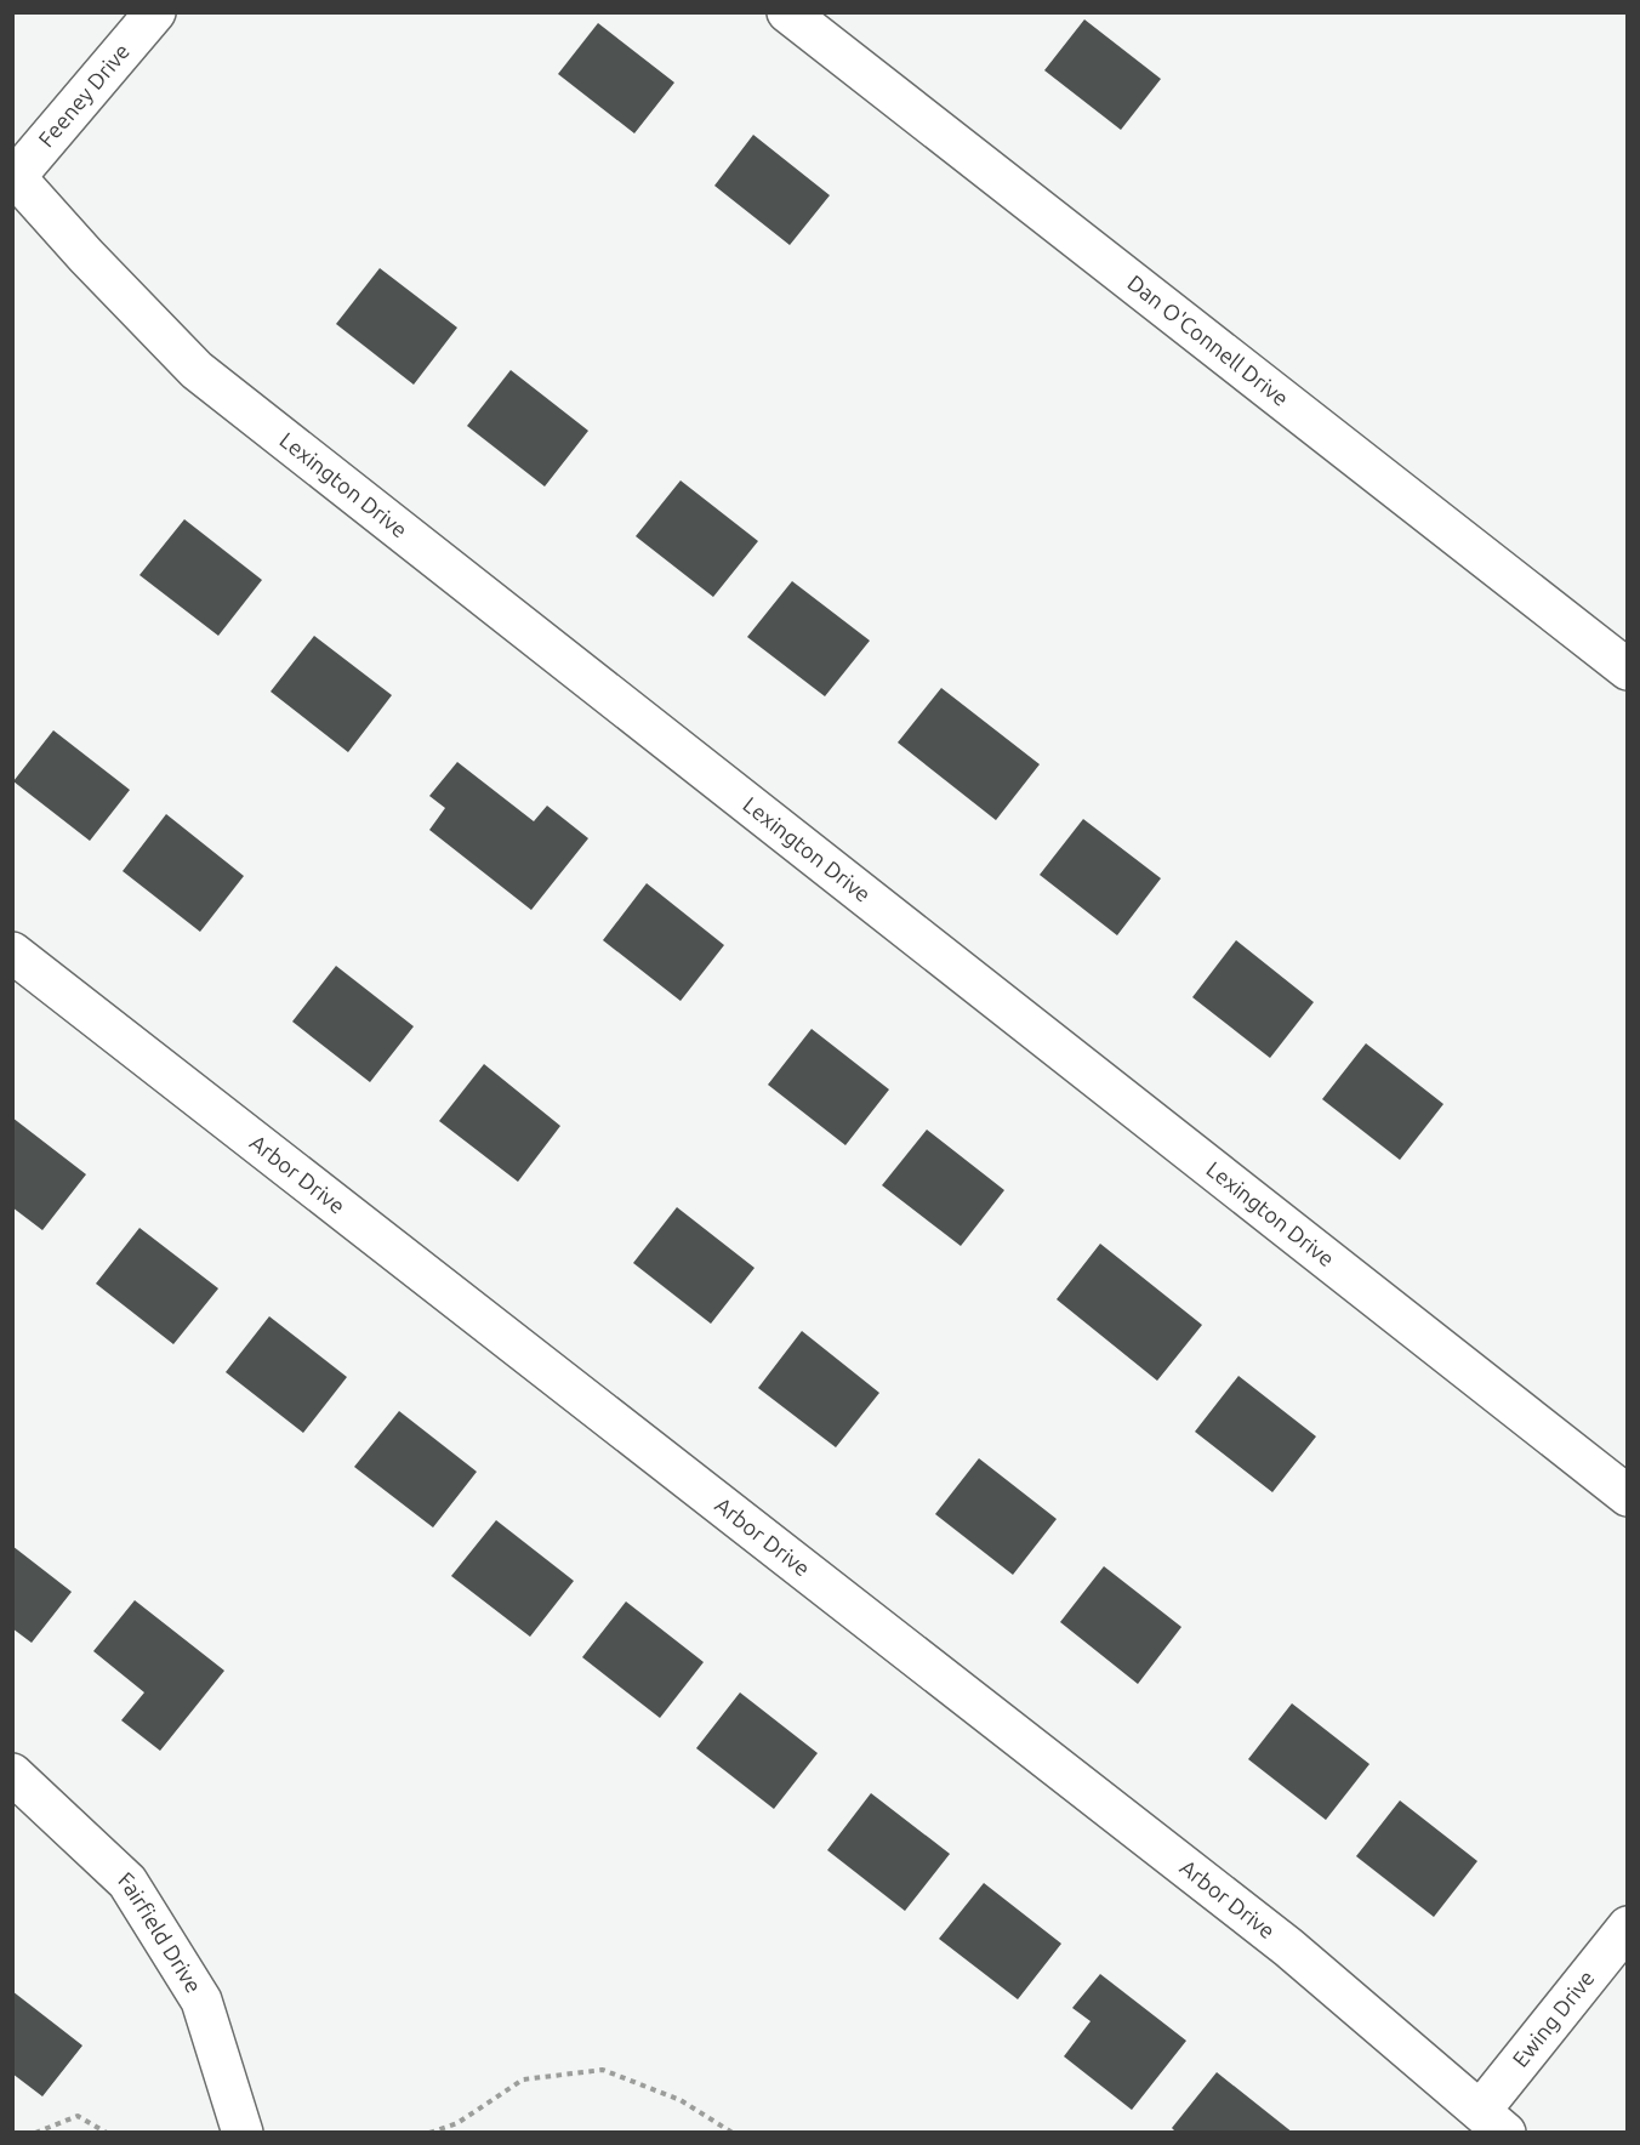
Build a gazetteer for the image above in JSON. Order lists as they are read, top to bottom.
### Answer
{
  "streets": {
    "street": [
      "Feeney Drive",
      "Dan O'Connell Drive",
      "Lexington Drive",
      "Arbor Drive",
      "Fairfield Drive",
      "Ewing Drive"
    ]
  },
  "crossings": [
    ["Feeney Drive", "Lexington Drive"],
    ["Arbor Drive", "Ewing Drive"]
  ]
}
